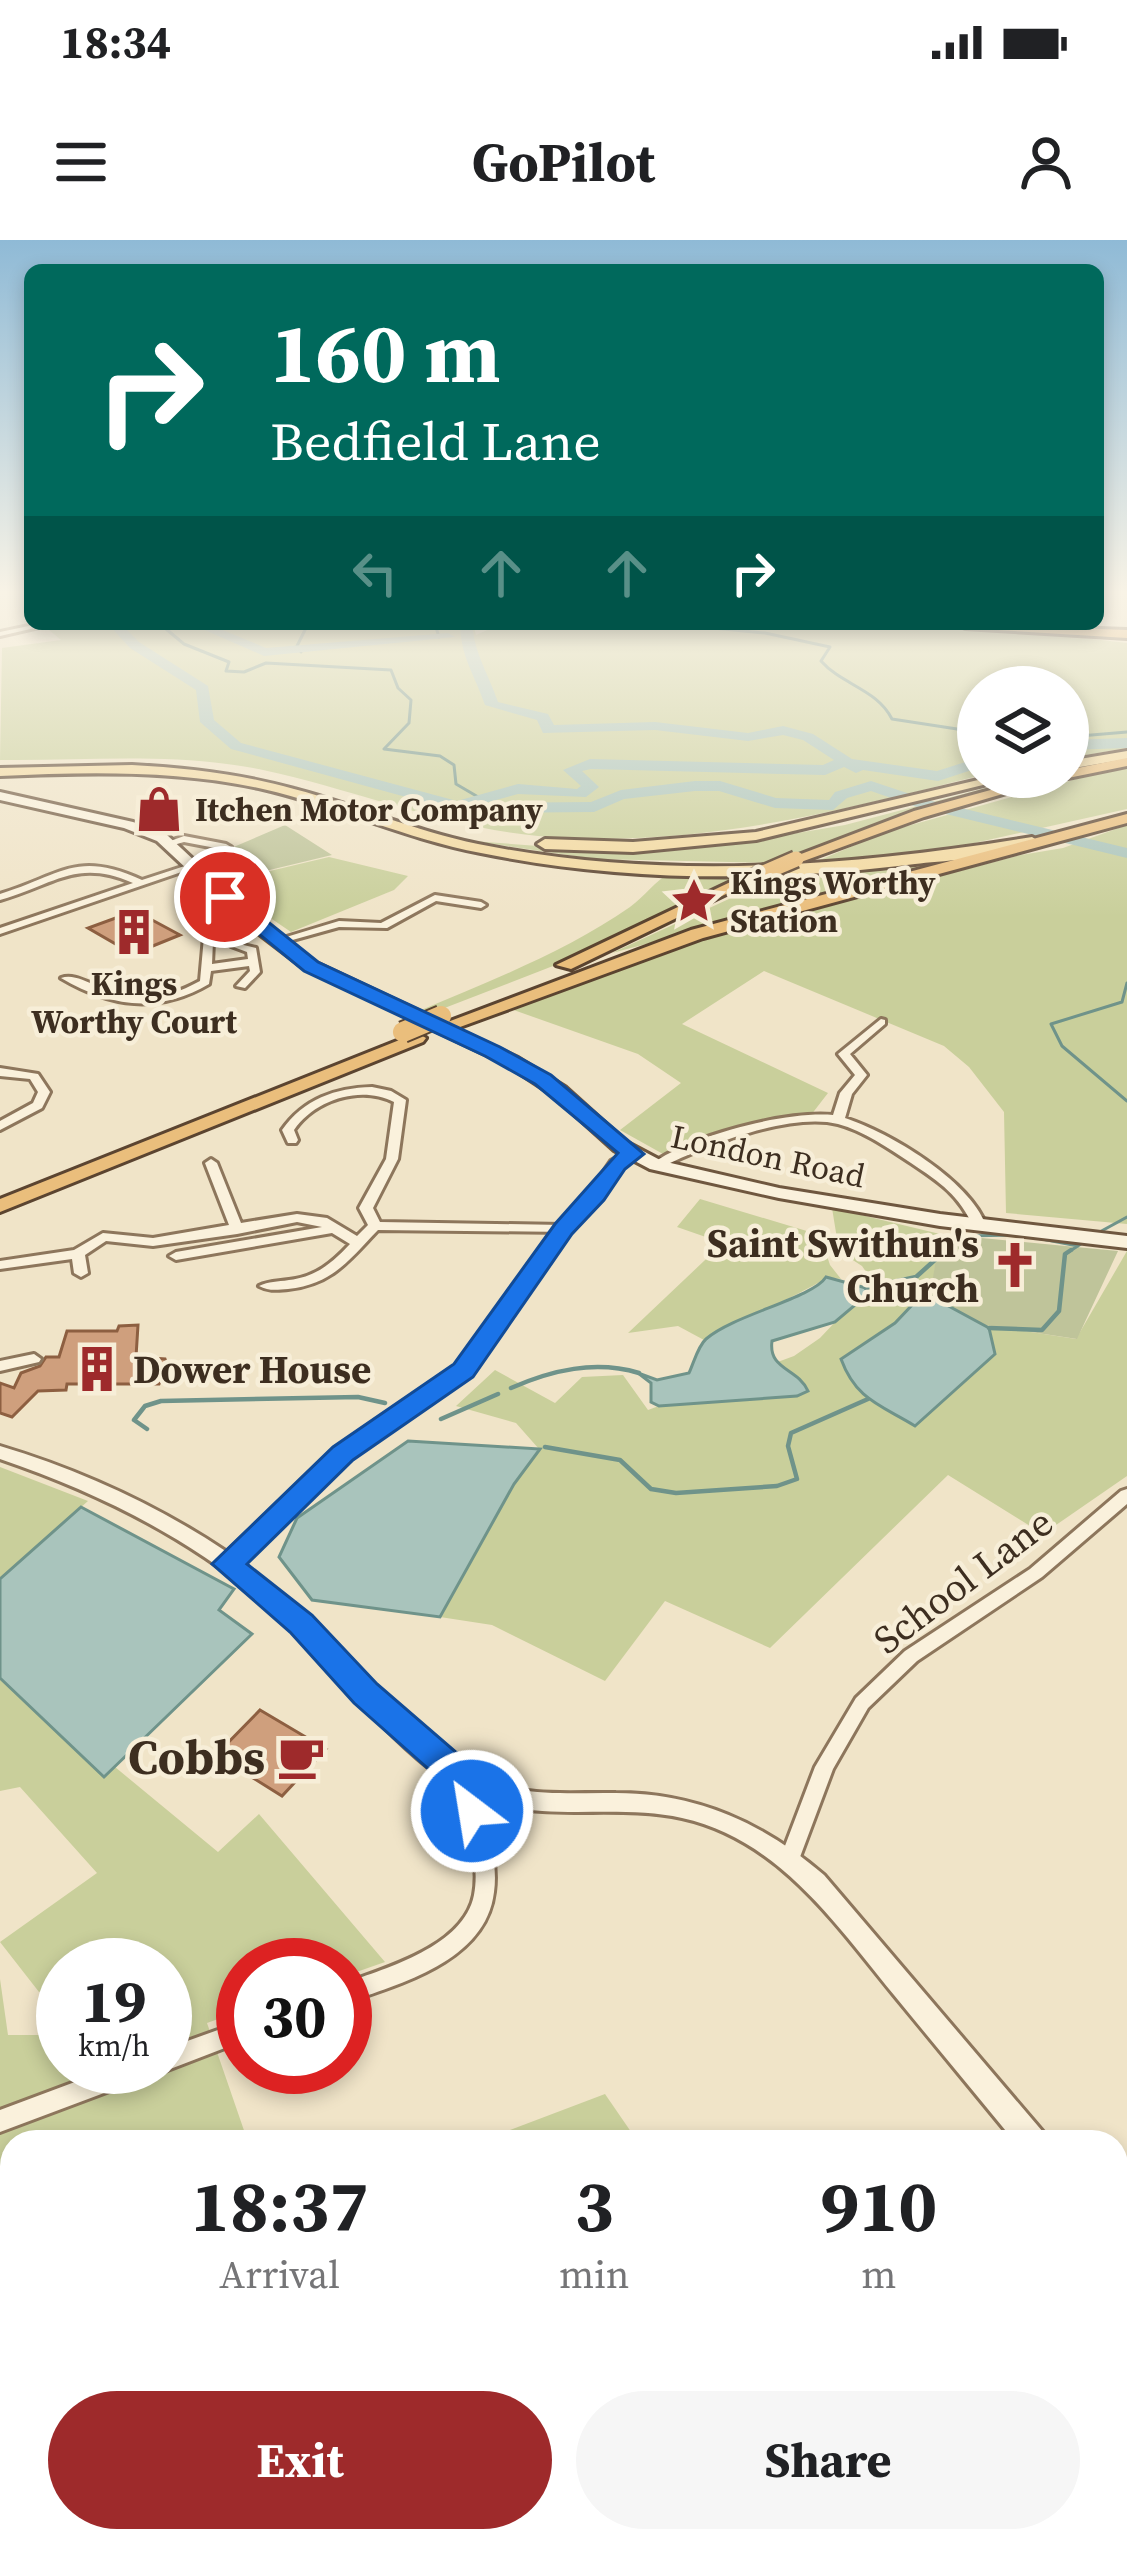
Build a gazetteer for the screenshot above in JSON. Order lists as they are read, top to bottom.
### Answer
{
  "streets": {
    "main road": ["London Road"],
    "street": ["School Lane"]
  },
  "places": {
    "shop": ["Itchen Motor Company"],
    "place": ["Kings Worthy Station"],
    "building": ["Kings Worthy Court", "Dower House"],
    "church": ["Saint Swithun's Church"],
    "cafe": ["Cobbs"]
  },
  "page": {
    "status": "18:34",
    "header": "GoPilot",
    "turn": ["160 m", "Bedfield Lane"],
    "speed": "19 km/h",
    "limit": "30",
    "eta": [
      "18:37",
      "Arrival",
      "3",
      "min",
      "910",
      "m"
    ],
    "buttons": ["Exit", "Share"]
  }
}
